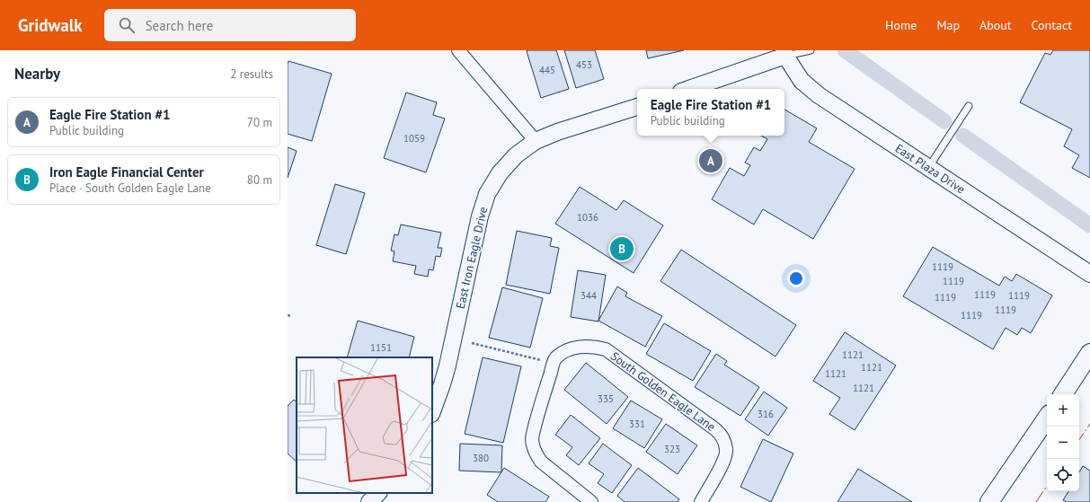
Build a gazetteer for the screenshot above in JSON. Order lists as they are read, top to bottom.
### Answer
{
  "streets": {
    "street": ["East Plaza Drive", "East Iron Eagle Drive", "South Golden Eagle Lane"]
  },
  "house_numbers": [
    "453",
    "445",
    "1059",
    "1036",
    "1119",
    "1119",
    "1119",
    "344",
    "1119",
    "1119",
    "1119",
    "1119",
    "1151",
    "1121",
    "1121",
    "1121",
    "1121",
    "335",
    "316",
    "331",
    "323",
    "380"
  ],
  "page": {
    "header": "Gridwalk",
    "search": "Search here",
    "nav": [
      "Home",
      "Map",
      "About",
      "Contact"
    ],
    "heading": ["Nearby", "2 results"],
    "popup": ["Eagle Fire Station #1", "Public building"],
    "list": [
      {
        "mark": "A",
        "name": "Eagle Fire Station #1",
        "note": "Public building",
        "value": "70 m"
      },
      {
        "mark": "B",
        "name": "Iron Eagle Financial Center",
        "note": "Place · South Golden Eagle Lane",
        "value": "80 m"
      }
    ],
    "pins": ["A", "B"],
    "map_buttons": ["+", "−"]
  }
}
